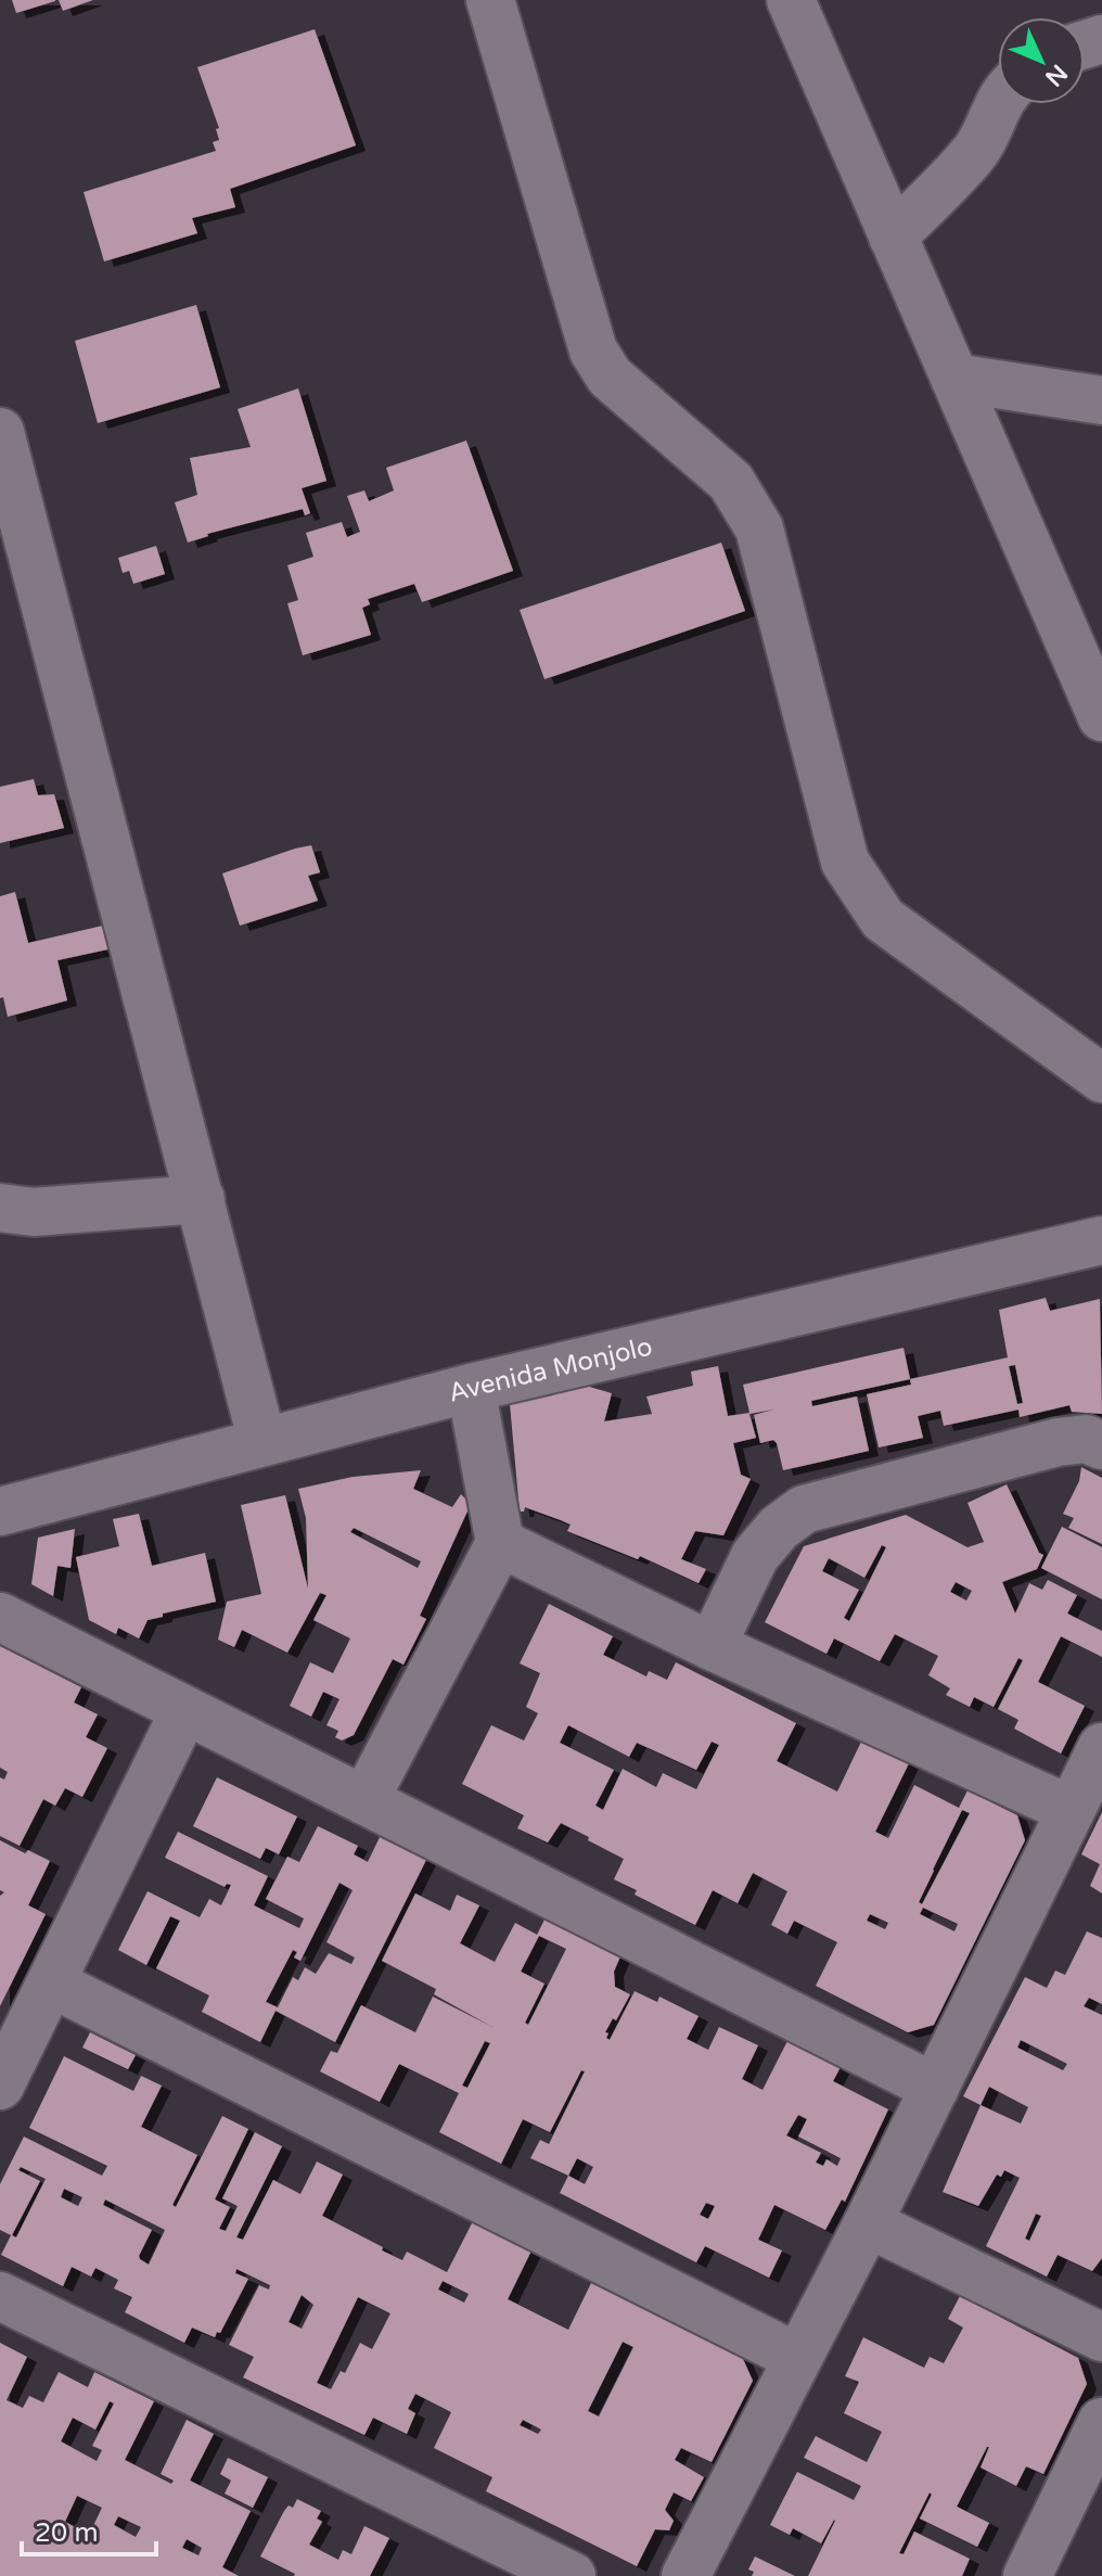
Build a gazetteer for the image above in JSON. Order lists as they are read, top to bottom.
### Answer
{
  "streets": {
    "street": ["Avenida Monjolo"]
  },
  "scale_bar": "20 m",
  "north": "bottom right"
}
